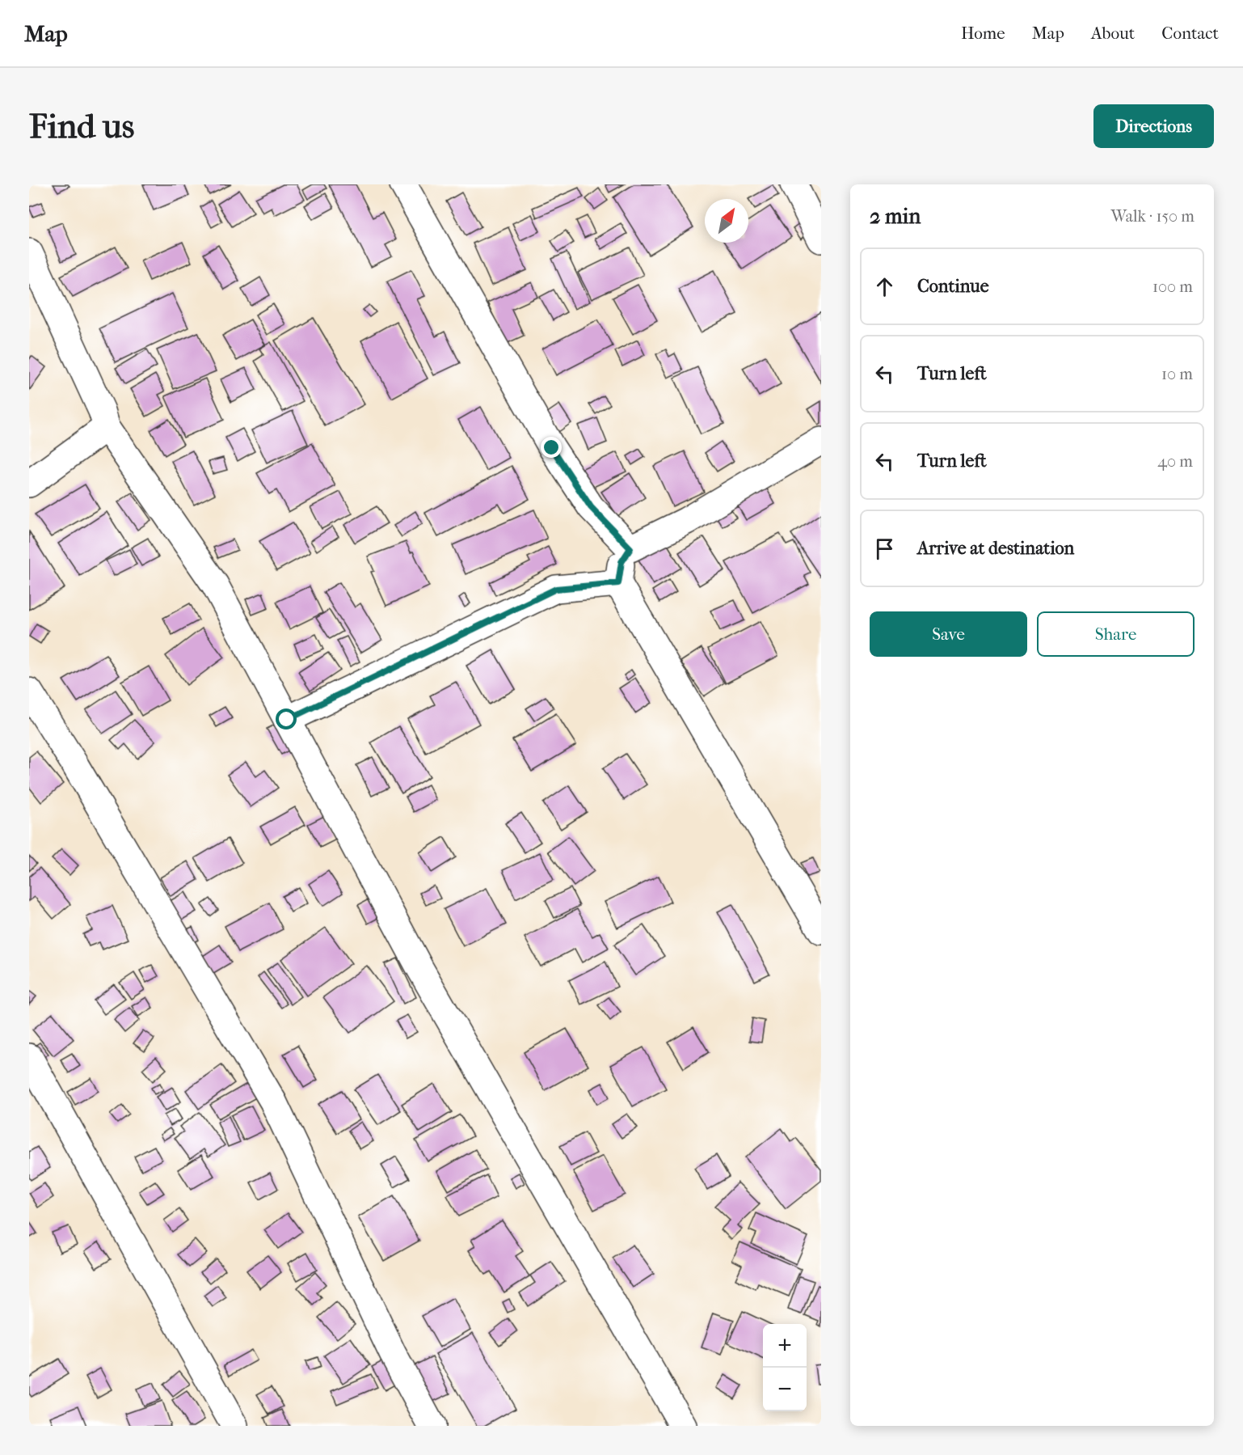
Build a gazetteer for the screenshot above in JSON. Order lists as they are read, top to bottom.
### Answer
{
  "north": "top right",
  "page": {
    "header": "Map",
    "nav": [
      "Home",
      "Map",
      "About",
      "Contact"
    ],
    "buttons": [
      "Directions",
      ["Save", "Share"]
    ],
    "title": "Find us",
    "heading": ["2 min", "Walk · 150 m"],
    "list": [
      ["Continue", "100 m"],
      ["Turn left", "10 m"],
      ["Turn left", "40 m"],
      "Arrive at destination"
    ],
    "map_buttons": ["+", "−"]
  }
}
